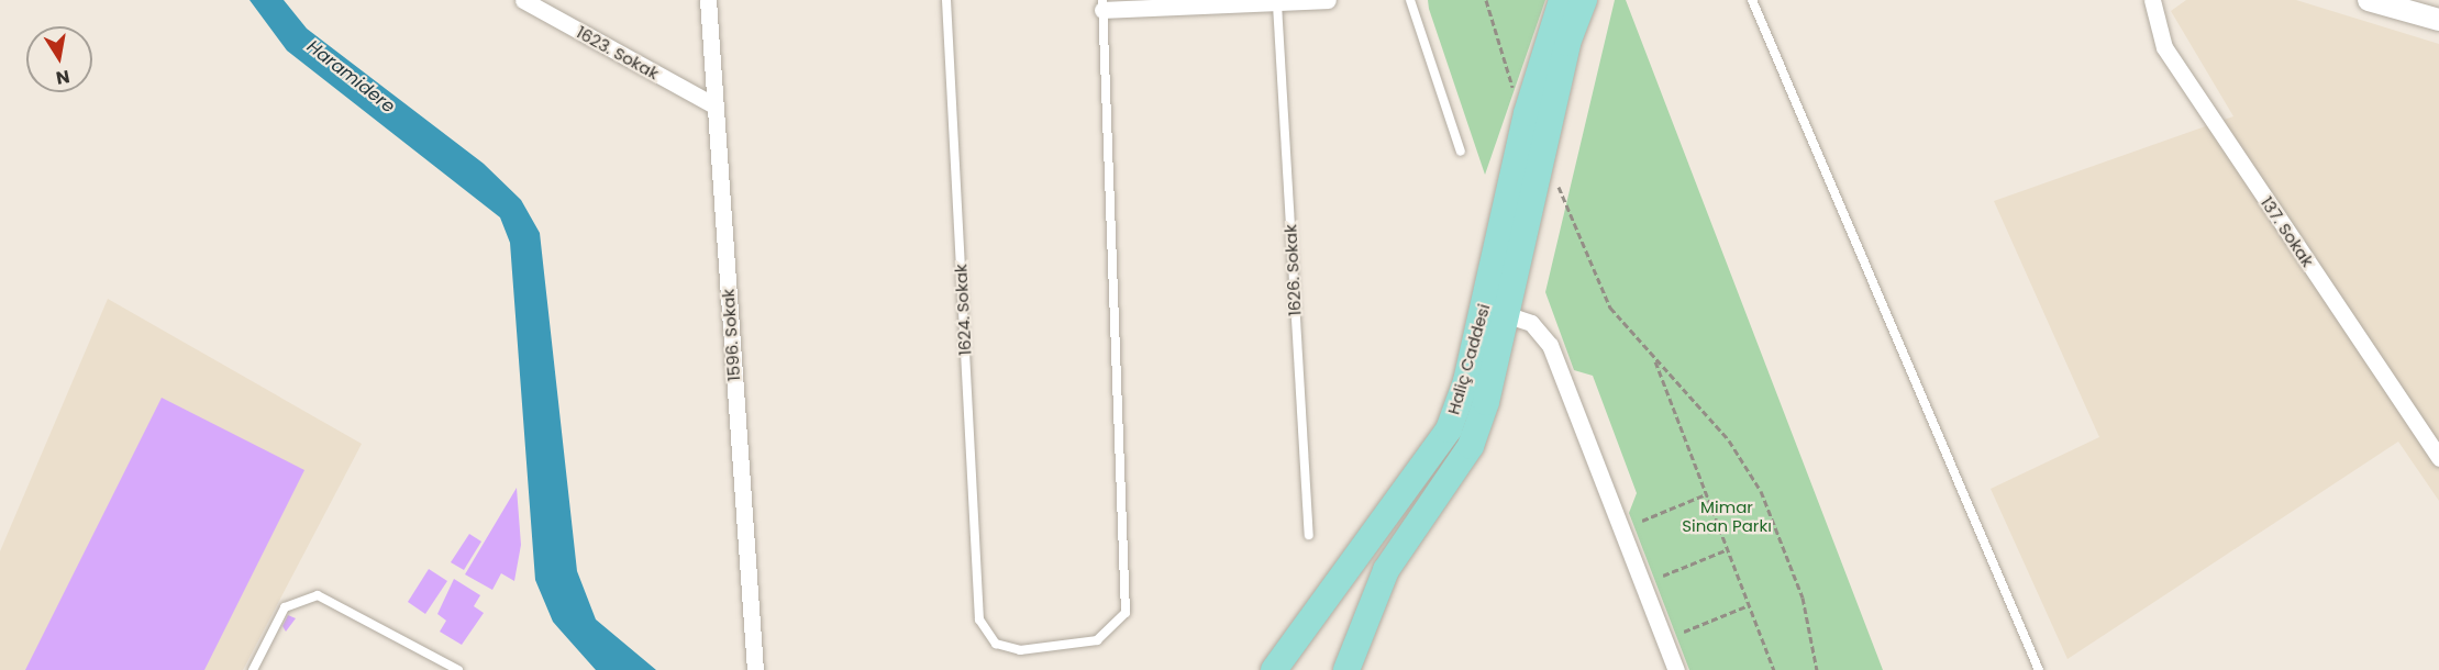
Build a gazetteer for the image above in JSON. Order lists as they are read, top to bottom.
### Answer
{
  "streets": {
    "main road": ["Haliç Caddesi"],
    "street": ["1623. Sokak", "137. Sokak", "1596. Sokak"],
    "lane": ["1626. Sokak", "1624. Sokak"]
  },
  "crossings": [
    ["1623. Sokak", "1596. Sokak"]
  ],
  "water": ["Haramidere"],
  "parks": ["Mimar Sinan Parkı"],
  "north": "bottom"
}
